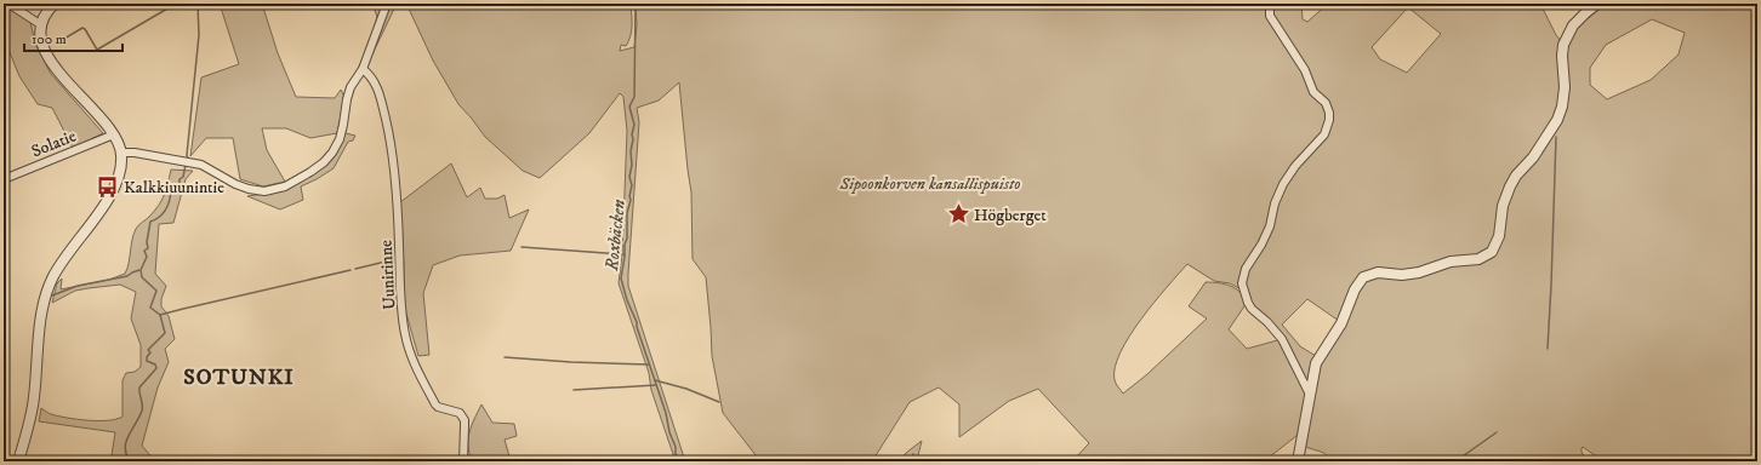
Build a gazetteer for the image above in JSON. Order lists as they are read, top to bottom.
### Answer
{
  "streets": {
    "street": ["Solatie", "Uunirinne"]
  },
  "districts": ["SOTUNKI"],
  "water": ["Roxbäcken"],
  "parks": ["Sipoonkorven kansallispuisto"],
  "places": {
    "bus stop": ["Kalkkiuunintie"],
    "place": ["Högberget"]
  },
  "scale_bar": "100 m"
}
